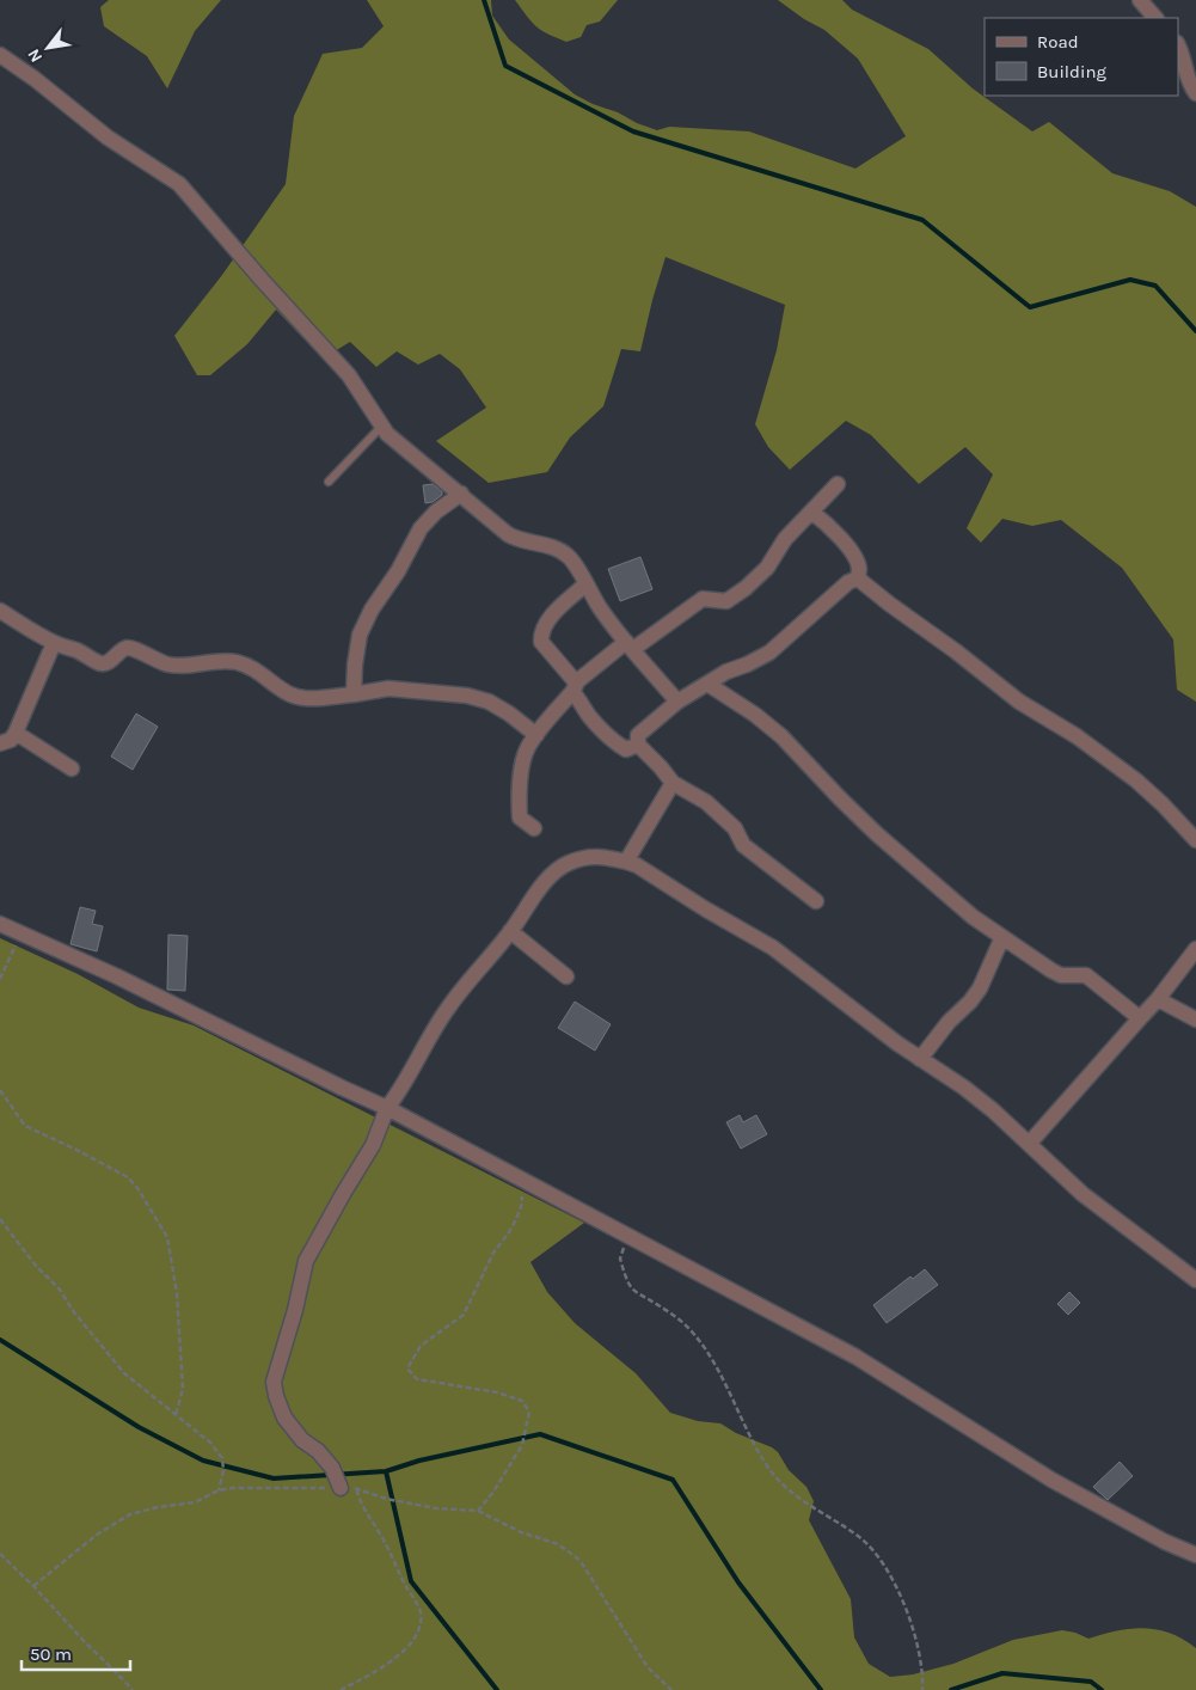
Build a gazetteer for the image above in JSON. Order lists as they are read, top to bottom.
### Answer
{
  "legend": ["Road", "Building"],
  "scale_bar": "50 m",
  "north": "bottom left"
}
